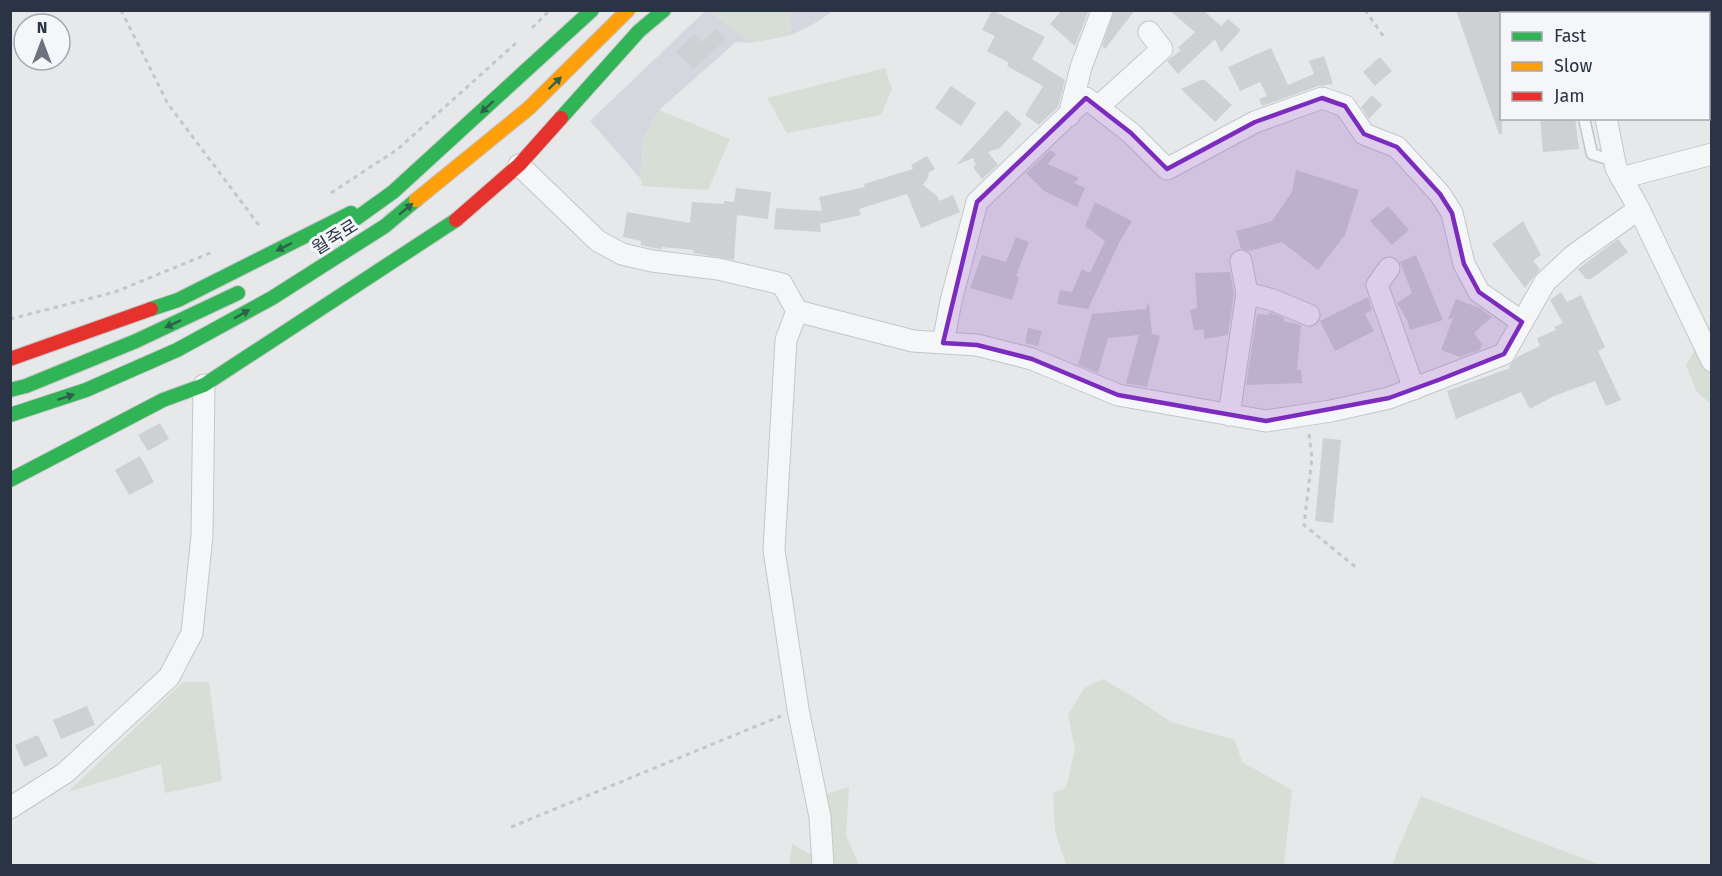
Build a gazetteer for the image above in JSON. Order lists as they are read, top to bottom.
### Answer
{
  "streets": {
    "main road": ["월죽로"]
  },
  "legend": ["Fast", "Slow", "Jam"],
  "north": "top"
}
